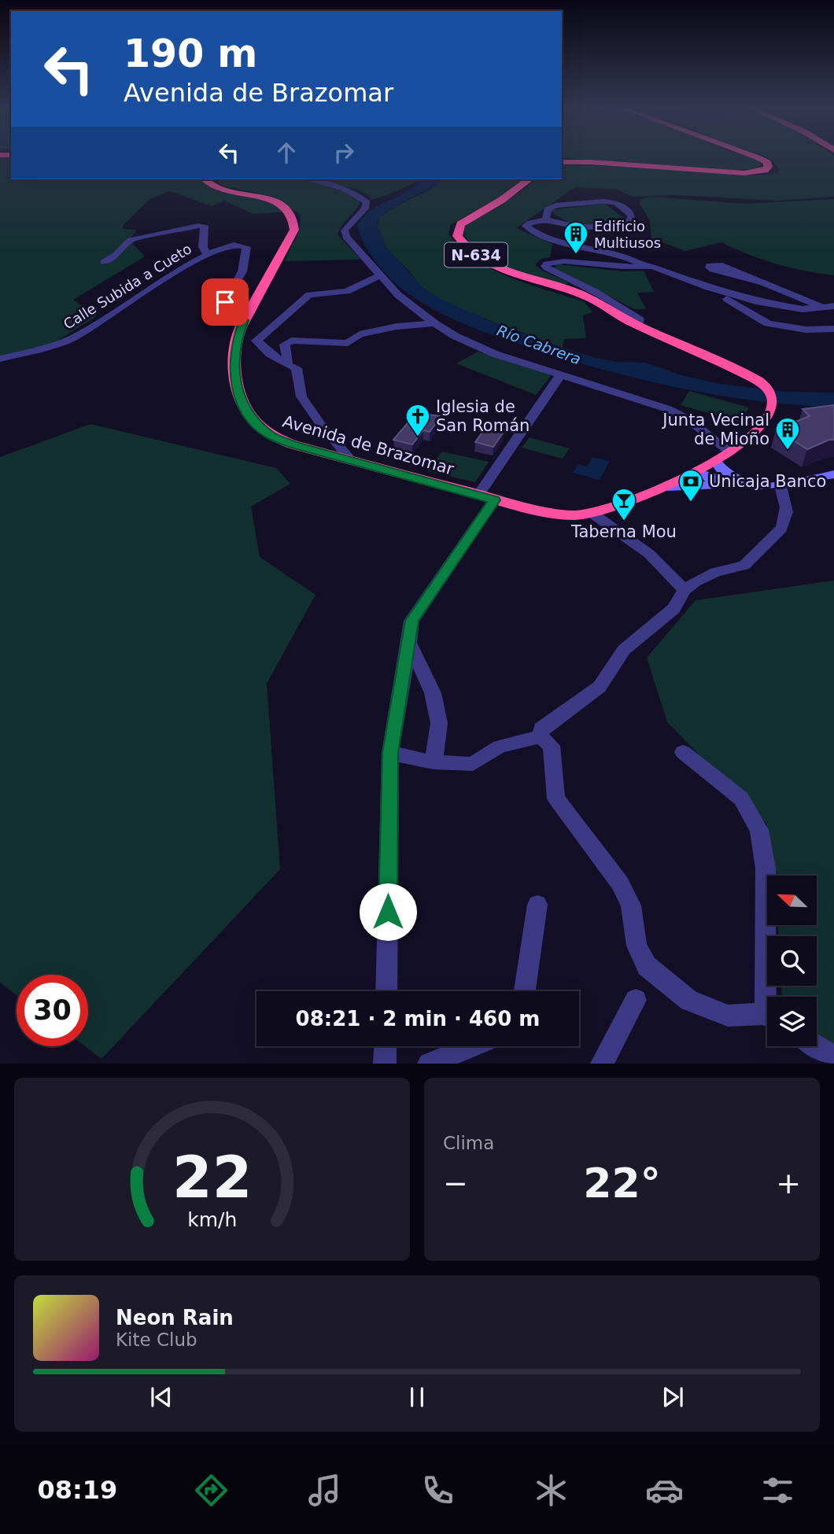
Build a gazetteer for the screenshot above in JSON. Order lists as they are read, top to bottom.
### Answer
{
  "streets": {
    "highway": ["N-634", "Avenida de Brazomar"],
    "street": ["Calle Subida a Cueto"]
  },
  "crossings": [
    ["N-634", "Avenida de Brazomar"],
    ["Calle Subida a Cueto", "Avenida de Brazomar"]
  ],
  "water": ["Río Cabrera"],
  "places": {
    "building": ["Edificio Multiusos", "Junta Vecinal de Mioño"],
    "church": ["Iglesia de San Román"],
    "bank": ["Unicaja Banco"],
    "bar": ["Taberna Mou"]
  },
  "north": "top left",
  "page": {
    "turn": ["190 m", "Avenida de Brazomar"],
    "limit": "30",
    "trip": "08:21 · 2 min · 460 m",
    "tile": "Clima",
    "heat": ["−", "22°", "+"],
    "song": ["Neon Rain", "Kite Club"],
    "tabs": "08:19",
    "gauge": ["22", "km/h"]
  }
}
